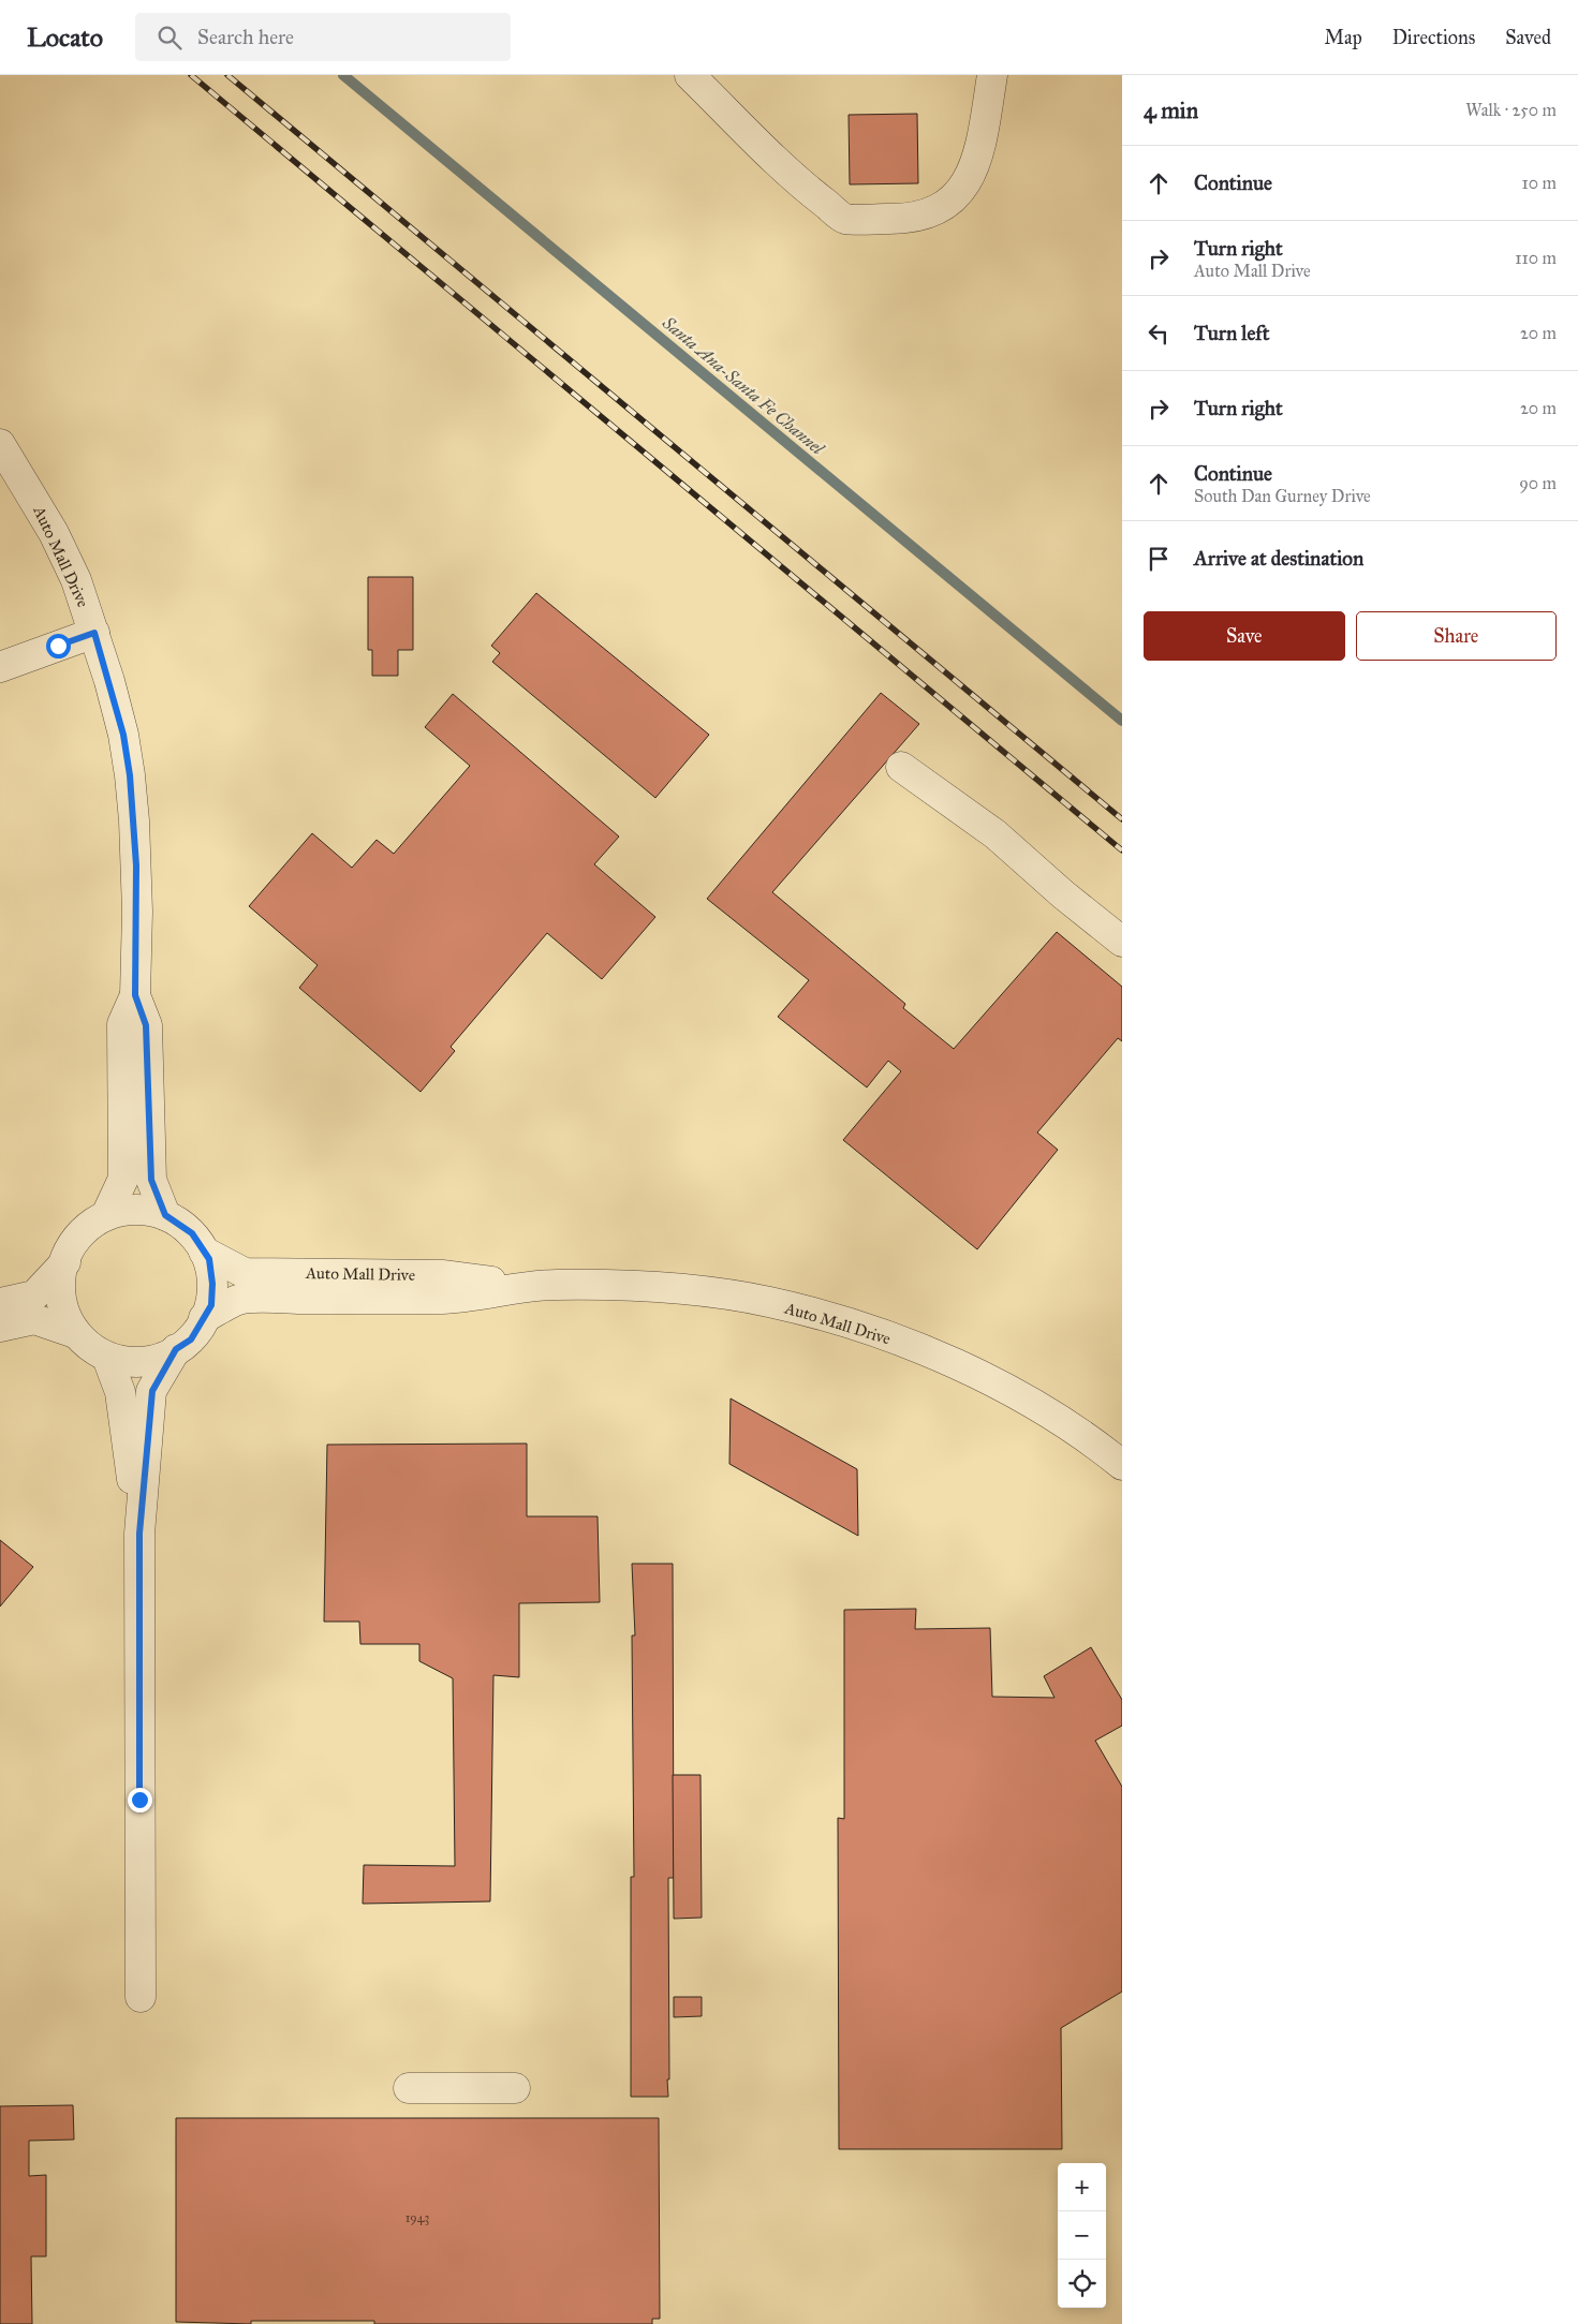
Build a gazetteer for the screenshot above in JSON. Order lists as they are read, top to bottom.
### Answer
{
  "streets": {
    "street": ["Auto Mall Drive"]
  },
  "water": ["Santa Ana-Santa Fe Channel"],
  "house_numbers": ["1943"],
  "page": {
    "header": "Locato",
    "search": "Search here",
    "nav": ["Map", "Directions", "Saved"],
    "heading": ["4 min", "Walk · 250 m"],
    "list": [
      ["Continue", "10 m"],
      ["Turn right", "Auto Mall Drive", "110 m"],
      ["Turn left", "20 m"],
      ["Turn right", "20 m"],
      ["Continue", "South Dan Gurney Drive", "90 m"],
      "Arrive at destination"
    ],
    "buttons": ["Save", "Share"],
    "map_buttons": ["+", "−"]
  }
}
